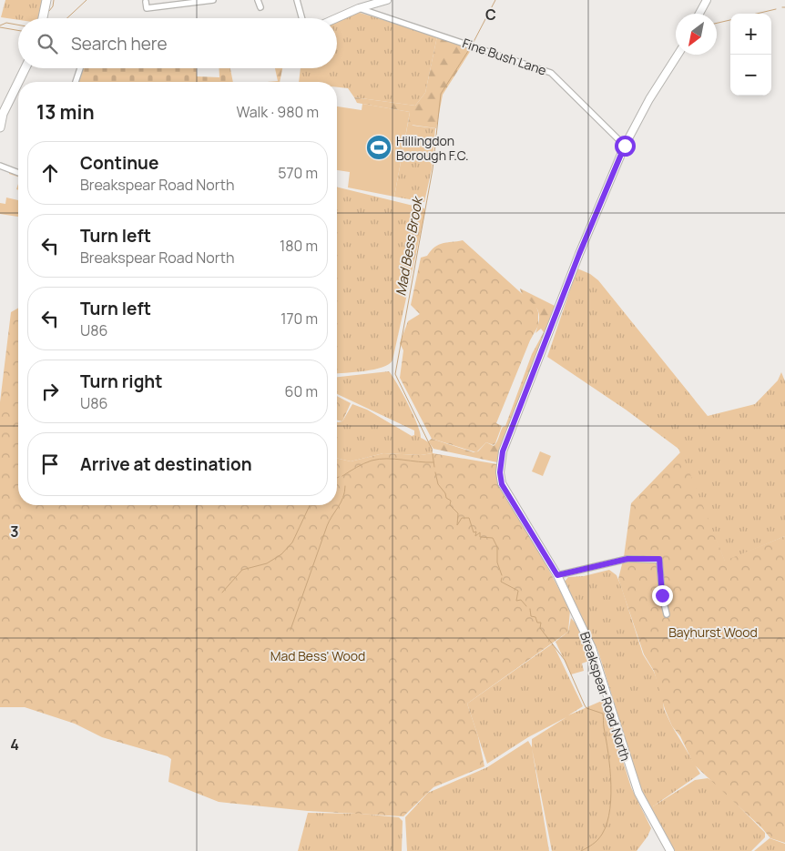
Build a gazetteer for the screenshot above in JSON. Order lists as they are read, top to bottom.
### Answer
{
  "streets": {
    "street": ["Fine Bush Lane", "Breakspear Road North"]
  },
  "crossings": [
    ["Fine Bush Lane", "Breakspear Road North"]
  ],
  "water": ["Mad Bess Brook"],
  "parks": ["Bayhurst Wood", "Mad Bess' Wood"],
  "places": {
    "sports": ["Hillingdon Borough F.C."]
  },
  "north": "bottom left",
  "page": {
    "map_buttons": ["+", "−"],
    "search": "Search here",
    "heading": ["13 min", "Walk · 980 m"],
    "list": [
      ["Continue", "Breakspear Road North", "570 m"],
      ["Turn left", "Breakspear Road North", "180 m"],
      ["Turn left", "U86", "170 m"],
      ["Turn right", "U86", "60 m"],
      "Arrive at destination"
    ]
  },
  "grid": {
    "columns": ["C"],
    "rows": ["3", "4"]
  }
}
